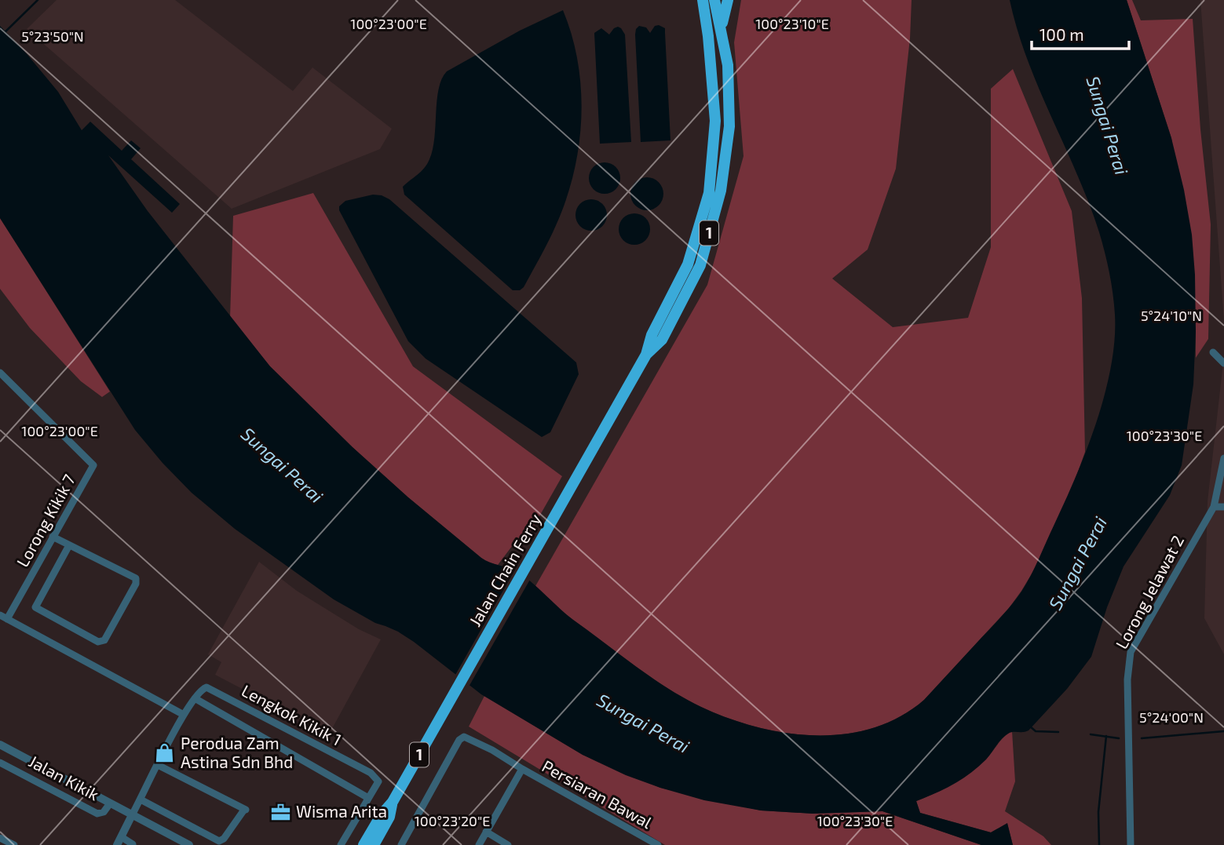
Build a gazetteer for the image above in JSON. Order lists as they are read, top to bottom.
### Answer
{
  "streets": {
    "highway": ["1", "Jalan Chain Ferry"],
    "street": [
      "Lorong Kikik 7",
      "Lorong Jelawat 2",
      "Lengkok Kikik 1",
      "Jalan Kikik",
      "Persiaran Bawal"
    ]
  },
  "water": ["Sungai Perai"],
  "places": {
    "shop": ["Perodua Zam Astina Sdn Bhd"],
    "office": ["Wisma Arita"]
  },
  "scale_bar": "100 m",
  "coordinates": [
    "100°23'00\"E",
    "100°23'10\"E",
    "5°23'50\"N",
    "5°24'10\"N",
    "100°23'30\"E",
    "5°24'00\"N",
    "100°23'20\"E"
  ]
}
